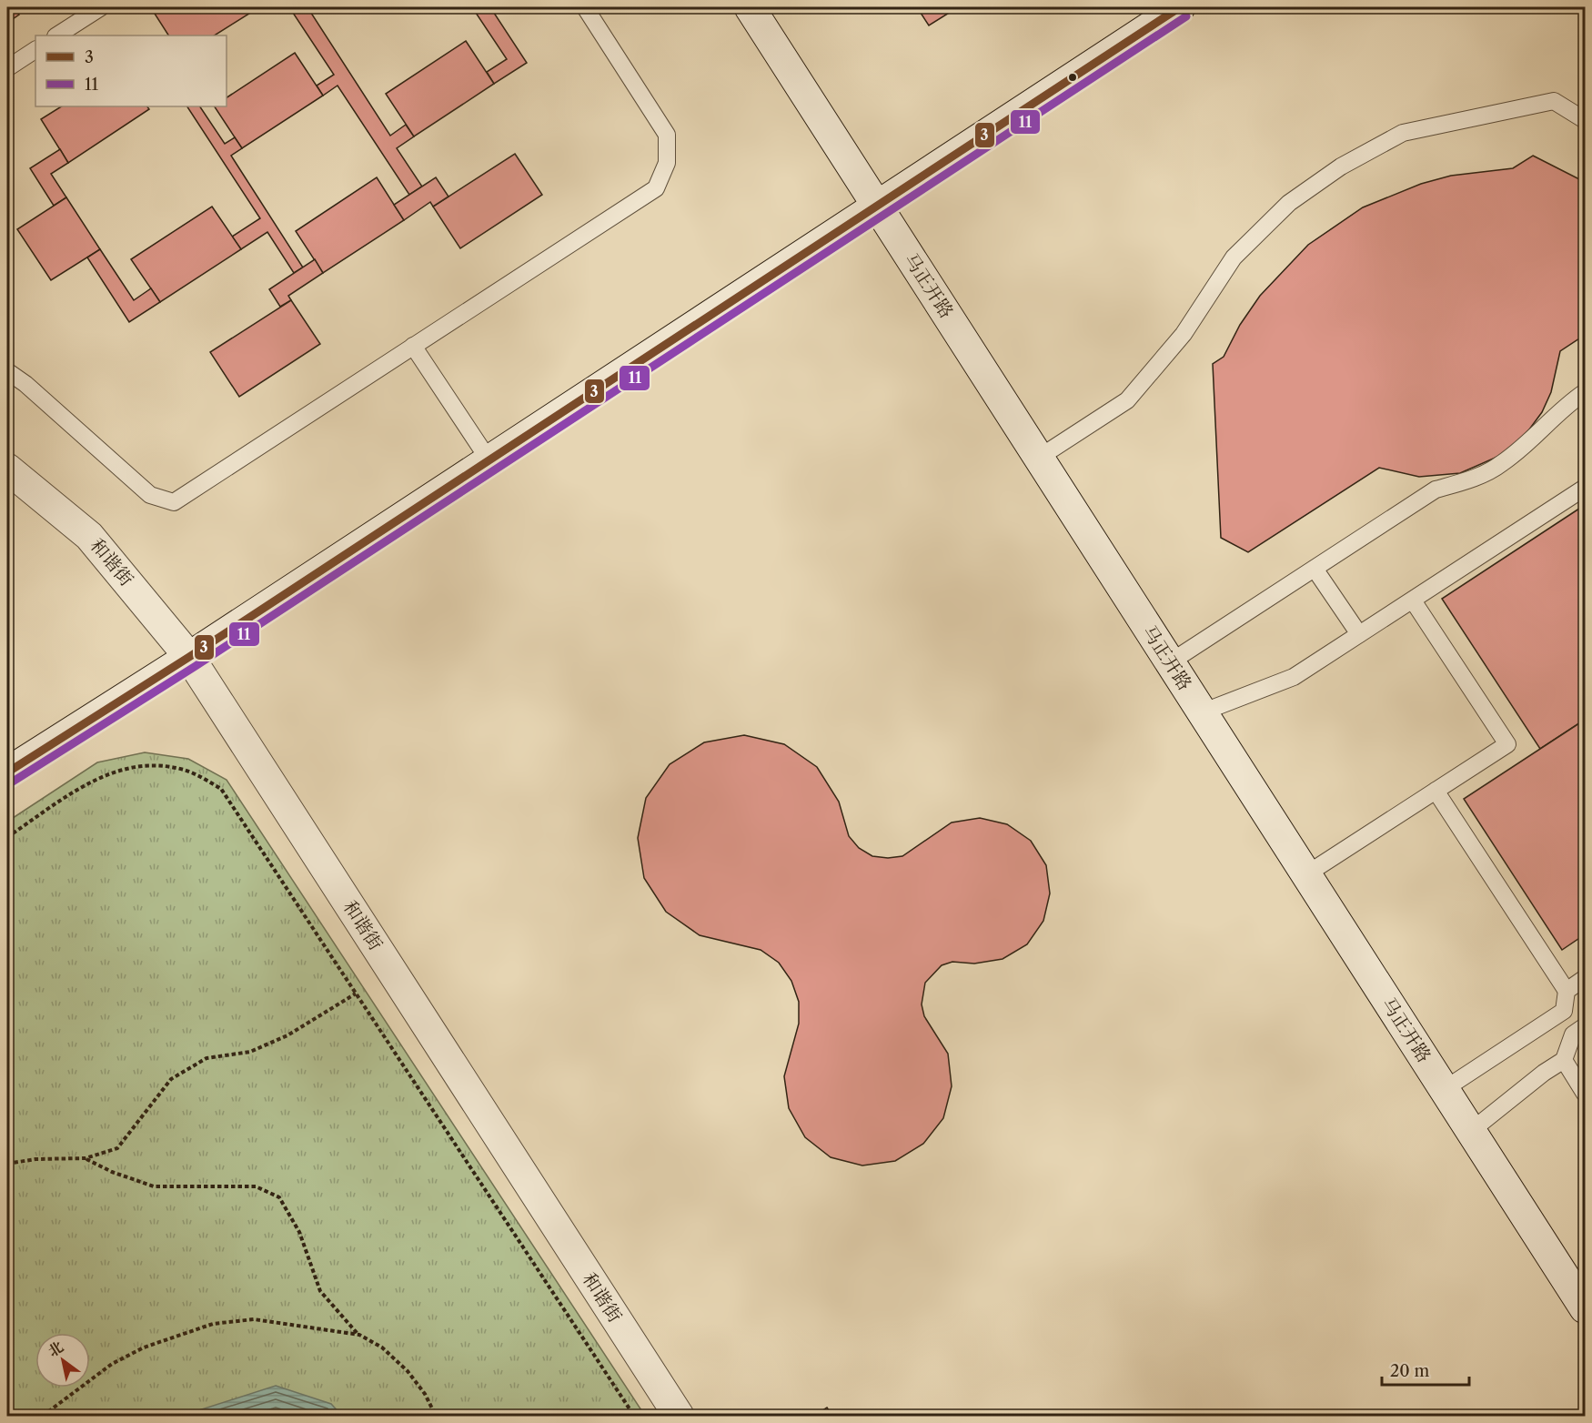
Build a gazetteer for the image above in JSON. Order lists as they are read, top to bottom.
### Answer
{
  "streets": {
    "main road": ["马正开路", "和谐街"]
  },
  "lines": ["transit line 3", "transit line 11"],
  "legend": ["3", "11"],
  "scale_bar": "20 m",
  "north": "top left"
}
